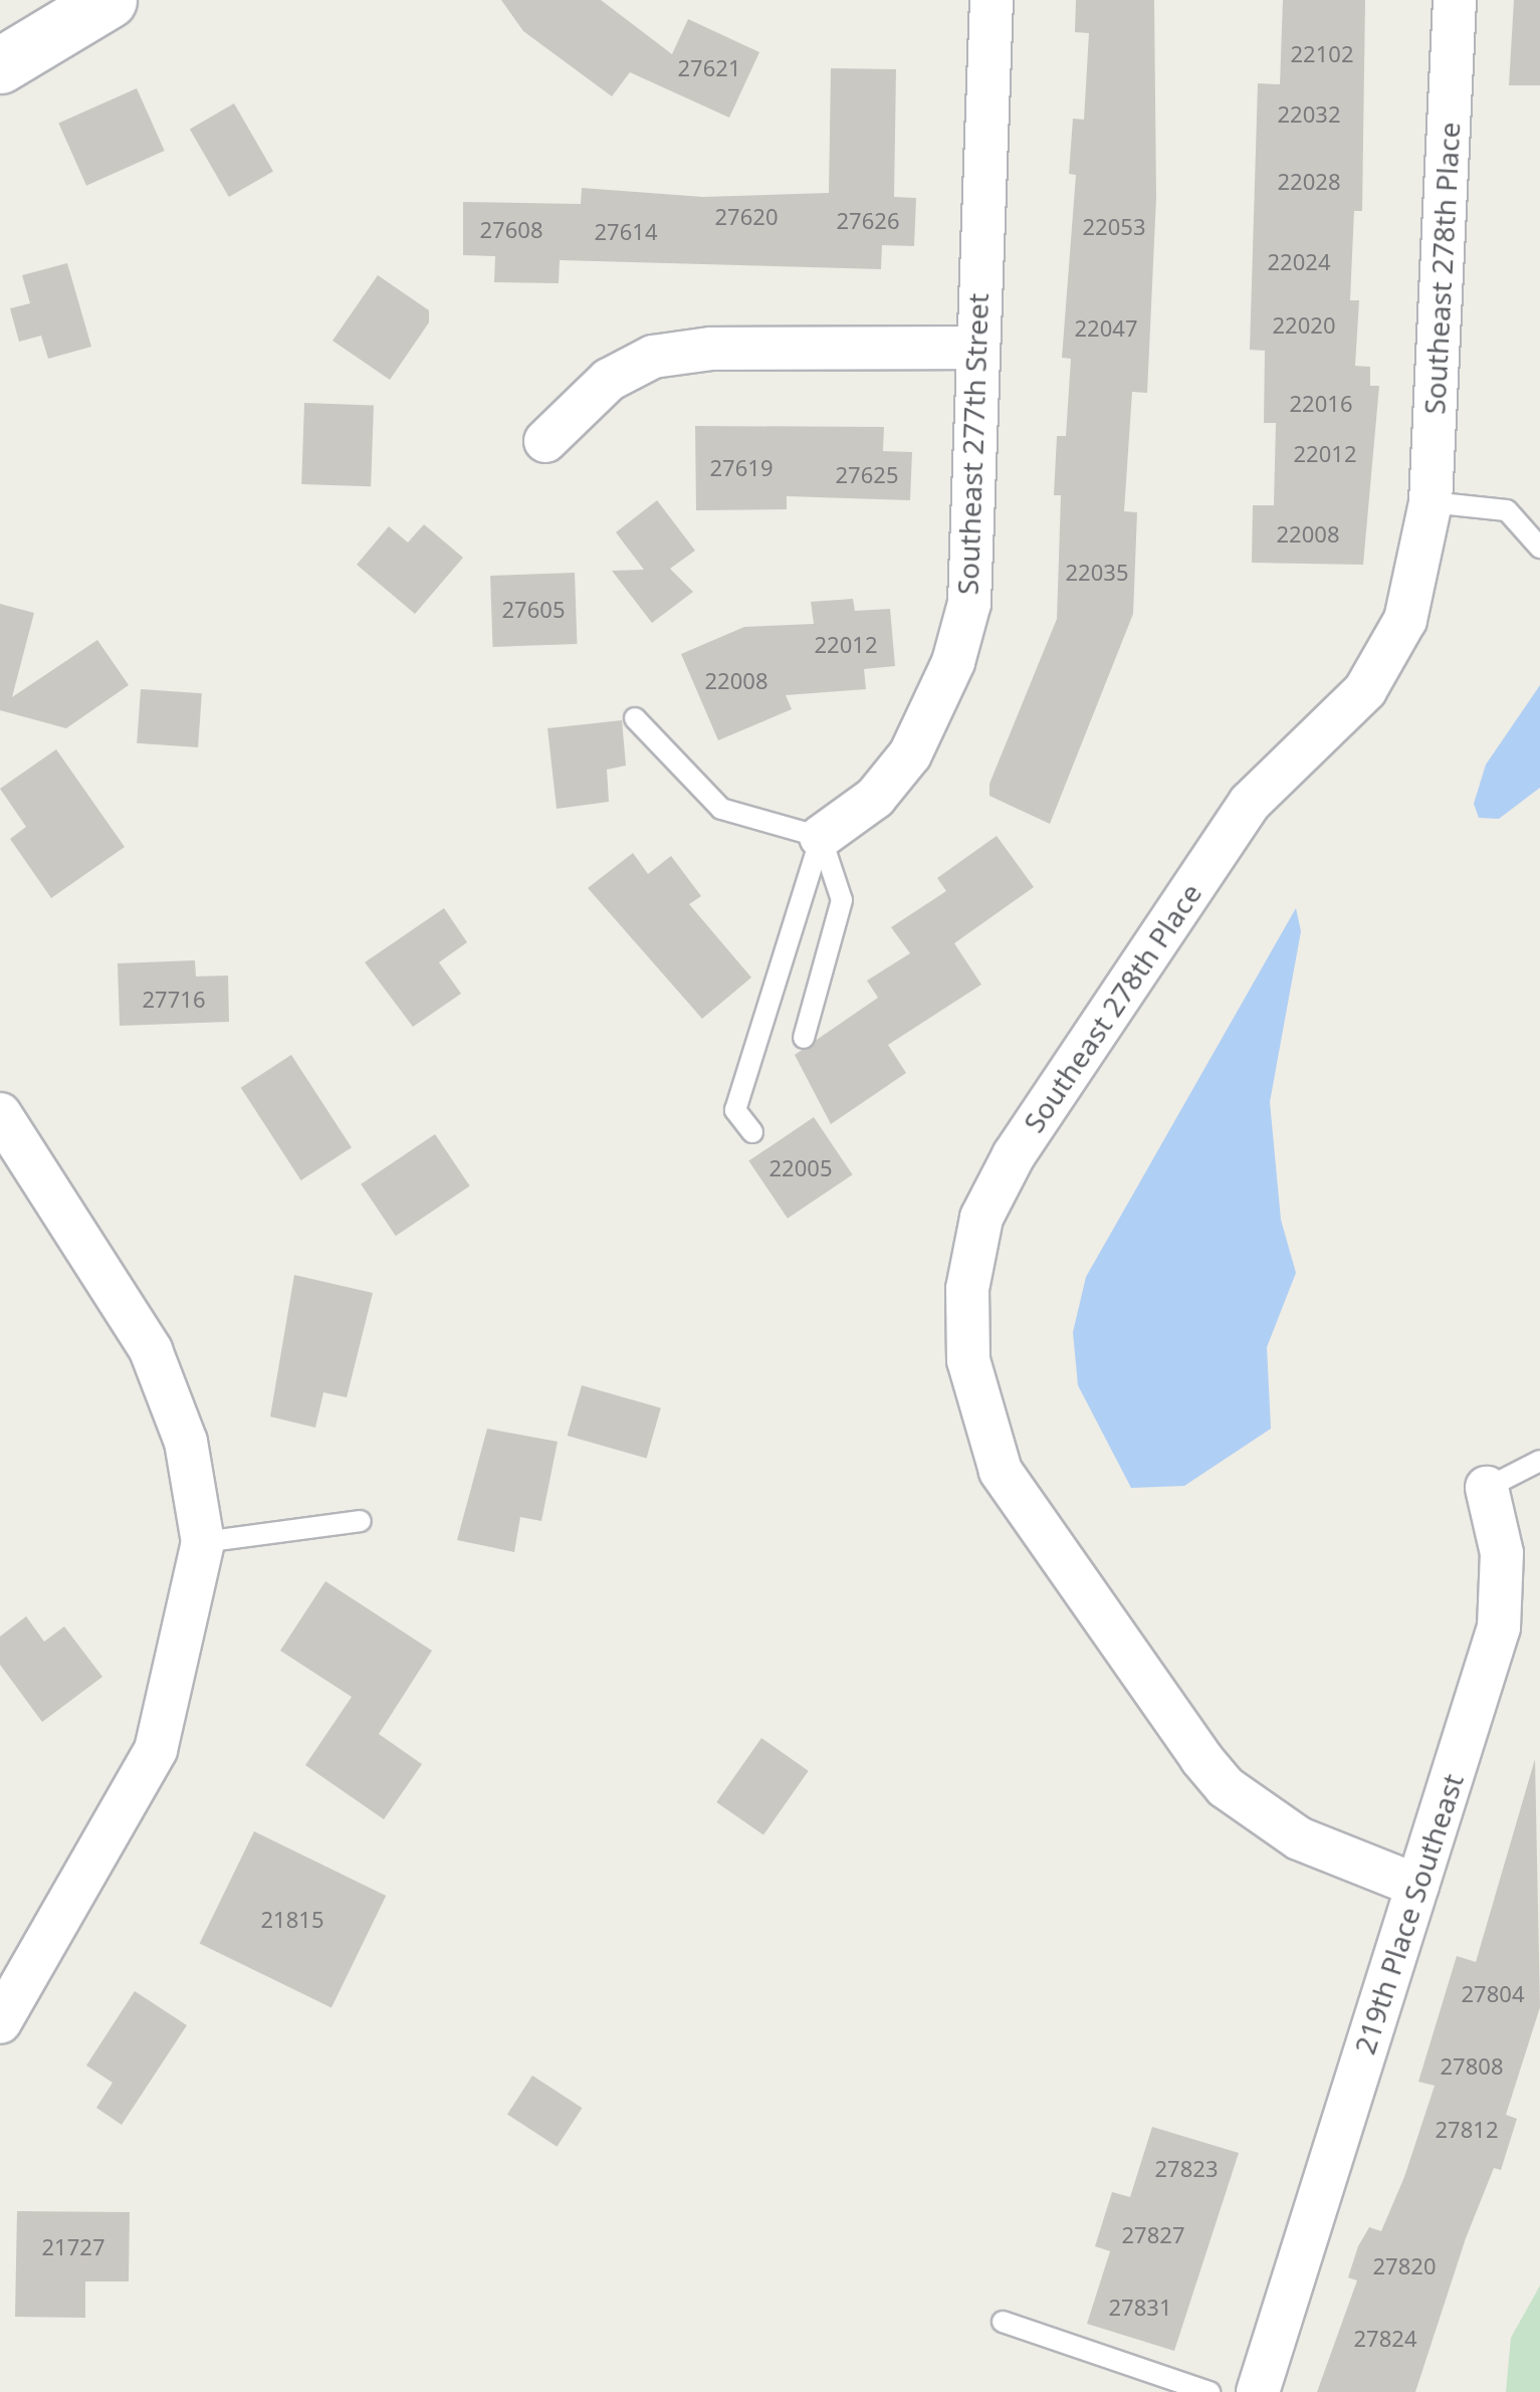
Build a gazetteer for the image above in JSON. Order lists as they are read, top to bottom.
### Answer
{
  "streets": {
    "street": ["Southeast 278th Place", "Southeast 277th Street", "219th Place Southeast"]
  },
  "crossings": [
    ["Southeast 278th Place", "219th Place Southeast"]
  ],
  "house_numbers": [
    "22102",
    "27621",
    "22032",
    "22028",
    "27620",
    "27626",
    "22053",
    "27608",
    "27614",
    "22024",
    "22020",
    "22047",
    "22016",
    "22012",
    "27619",
    "27625",
    "22008",
    "22035",
    "27605",
    "22012",
    "22008",
    "27716",
    "22005",
    "21815",
    "27804",
    "27808",
    "27812",
    "27823",
    "27827",
    "21727",
    "27820",
    "27831",
    "27824"
  ]
}
